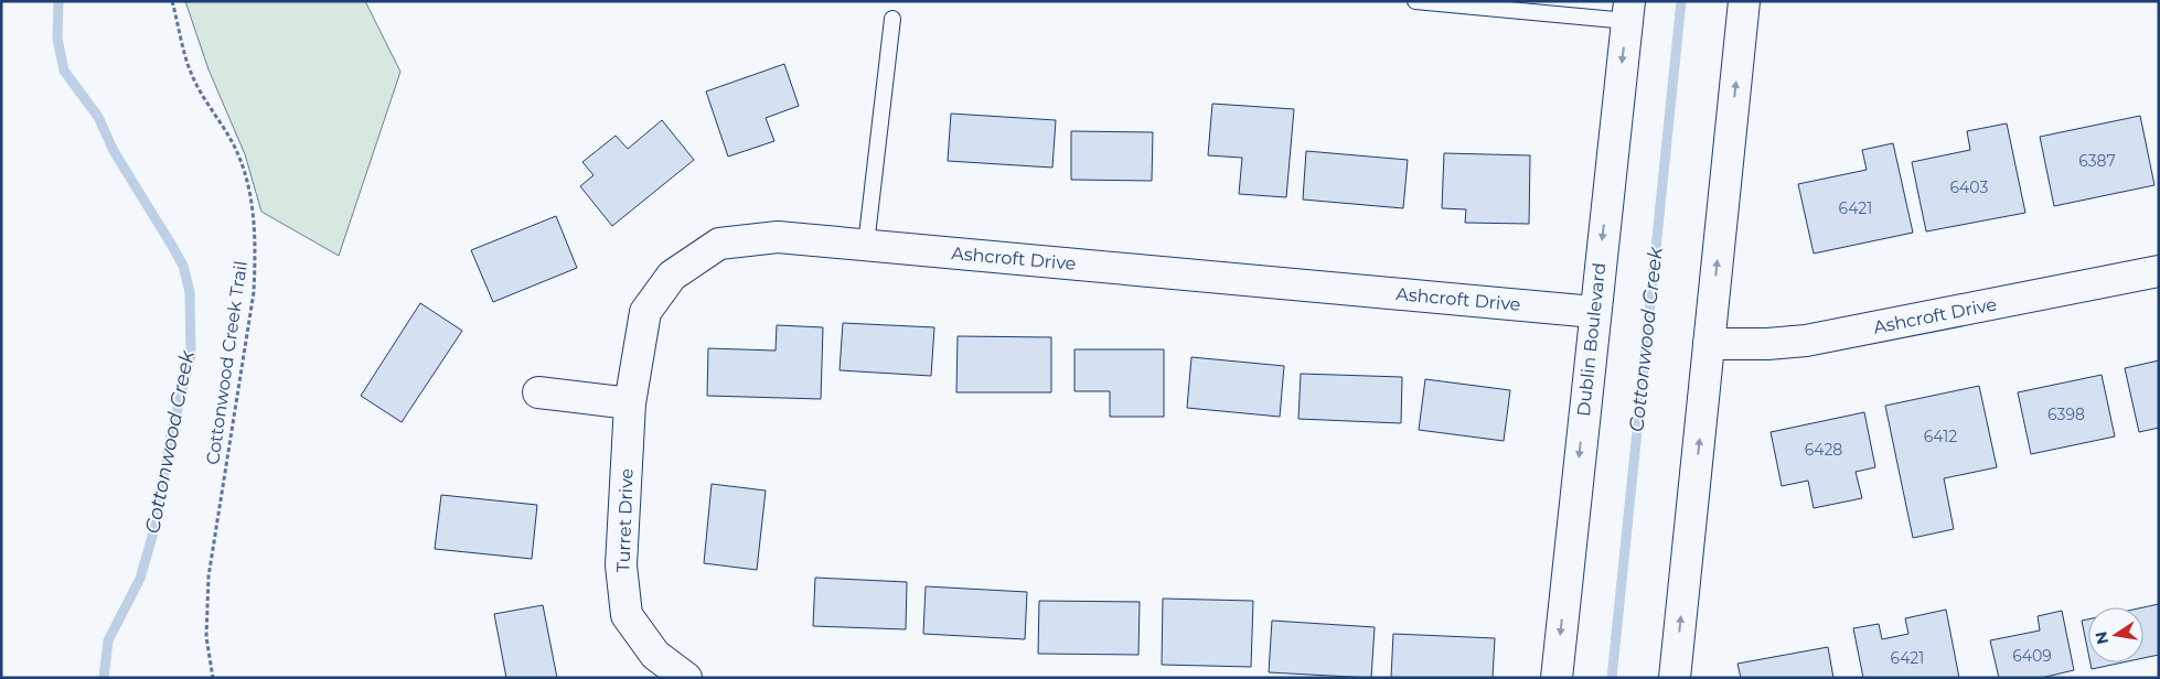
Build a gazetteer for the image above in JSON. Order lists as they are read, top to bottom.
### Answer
{
  "streets": {
    "street": ["Ashcroft Drive", "Dublin Boulevard", "Turret Drive"],
    "path": ["Cottonwood Creek Trail"]
  },
  "crossings": [
    ["Ashcroft Drive", "Dublin Boulevard"],
    ["Ashcroft Drive", "Turret Drive"]
  ],
  "water": ["Cottonwood Creek"],
  "house_numbers": [
    "6387",
    "6403",
    "6421",
    "6398",
    "6412",
    "6428",
    "6409",
    "6421"
  ],
  "north": "left"
}
